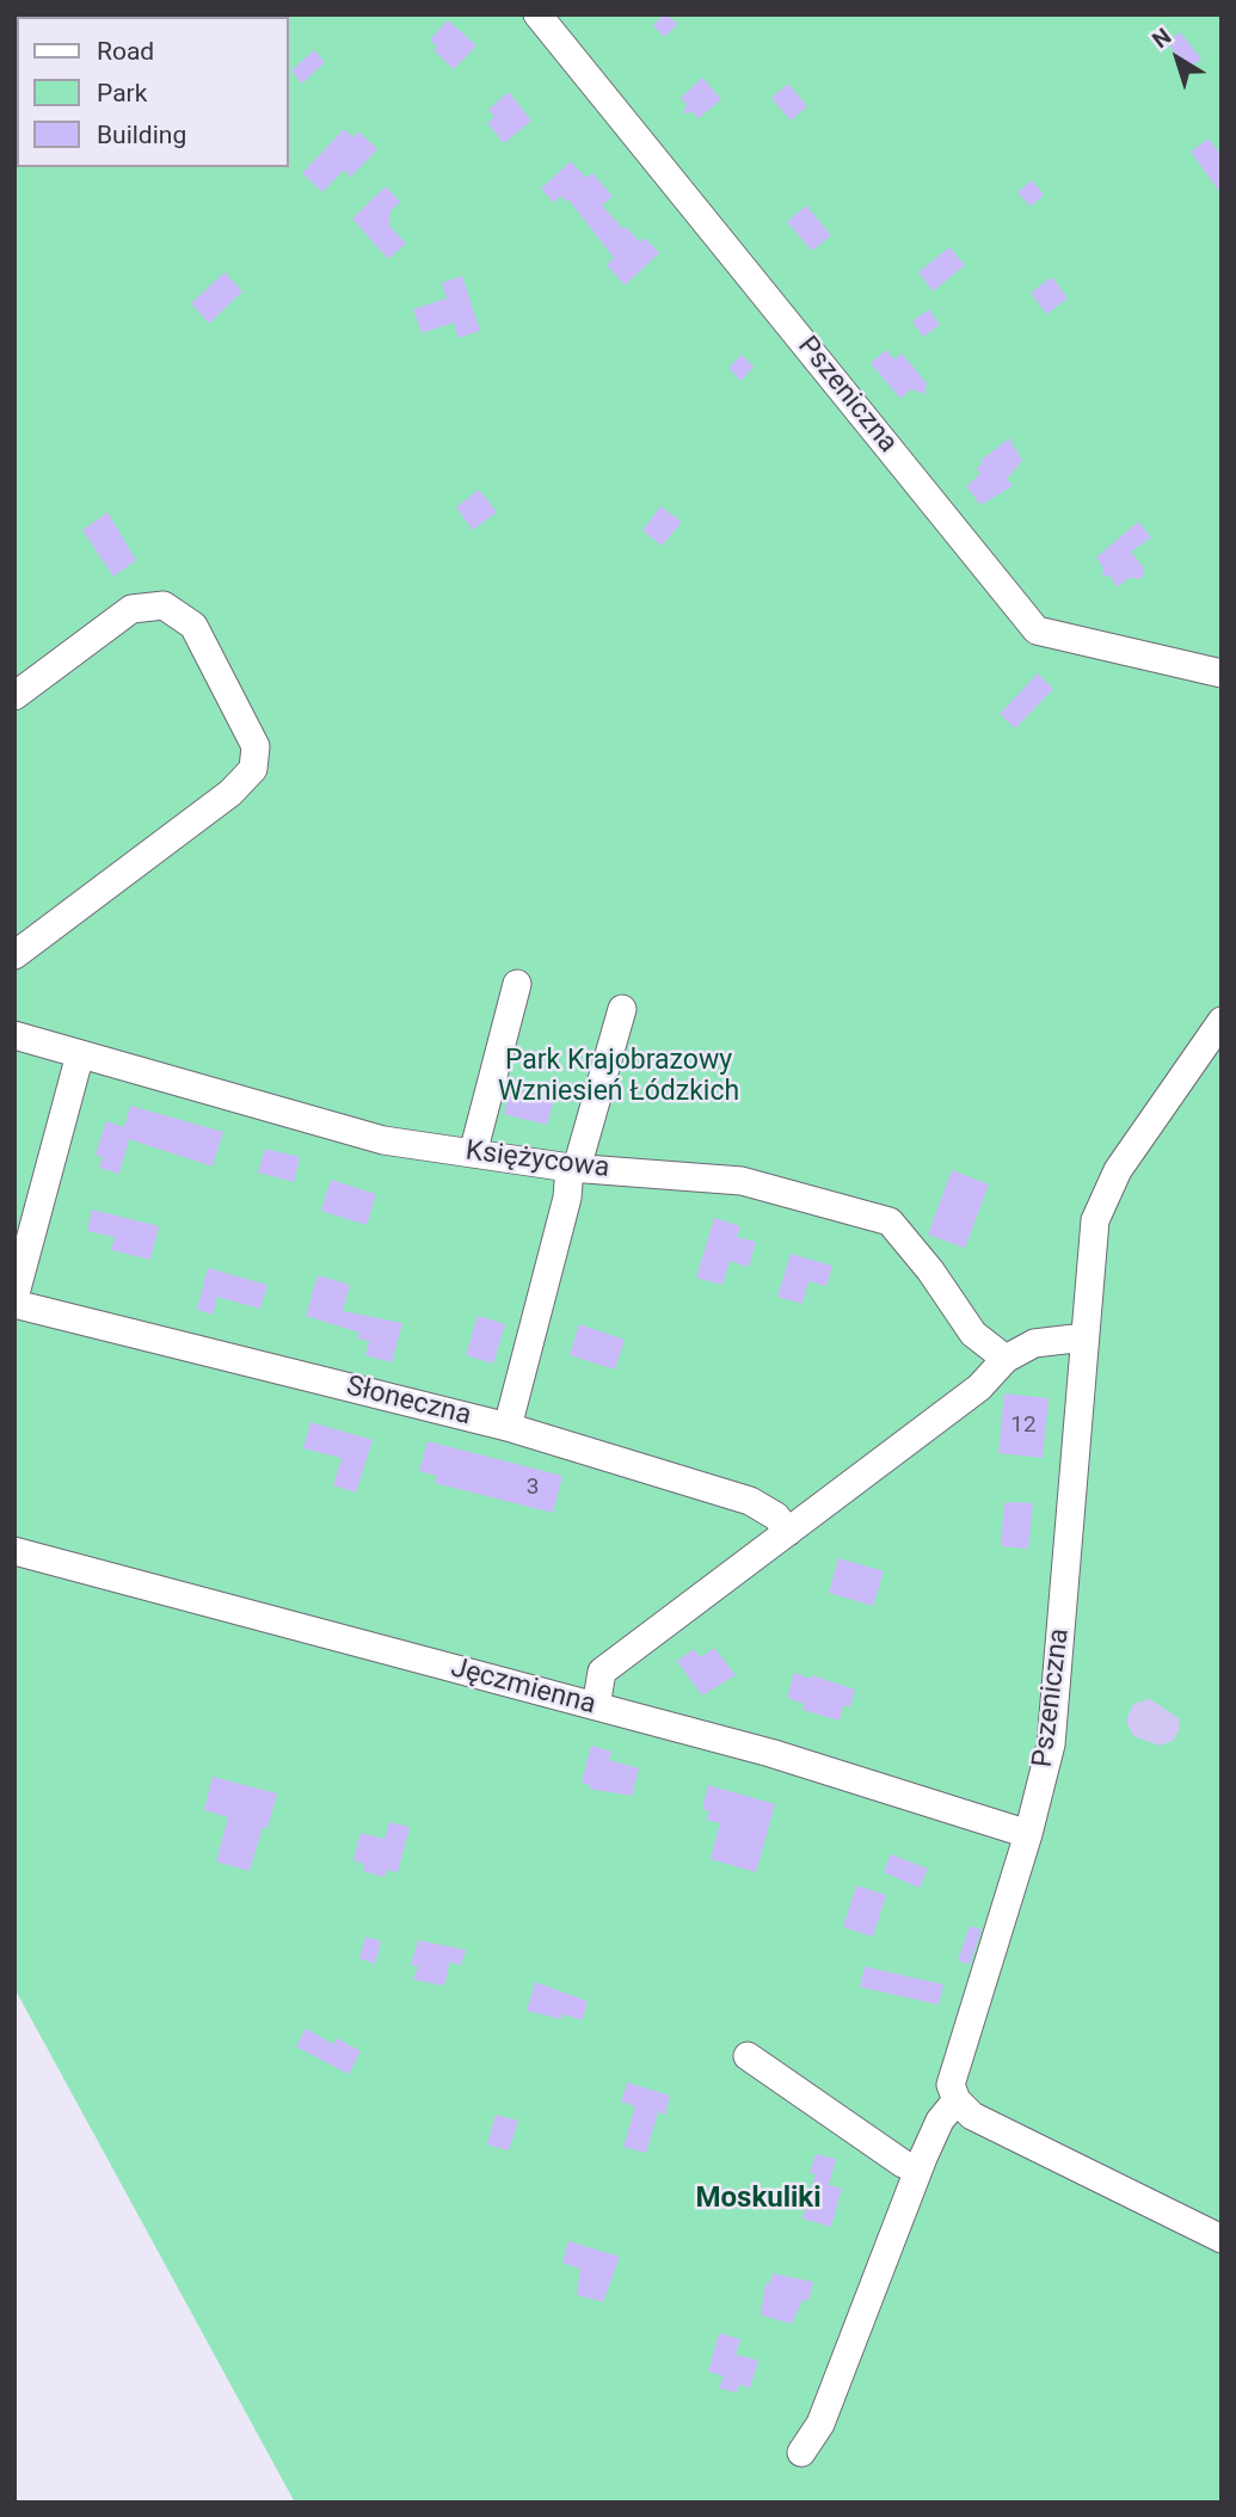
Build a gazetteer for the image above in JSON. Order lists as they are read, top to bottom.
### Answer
{
  "streets": {
    "street": [
      "Pszeniczna",
      "Księżycowa",
      "Słoneczna",
      "Jęczmienna"
    ]
  },
  "crossings": [
    ["Pszeniczna", "Jęczmienna"]
  ],
  "districts": ["Moskuliki"],
  "parks": ["Park Krajobrazowy Wzniesień Łódzkich"],
  "house_numbers": ["12", "3"],
  "legend": ["Road", "Park", "Building"],
  "north": "top left"
}
